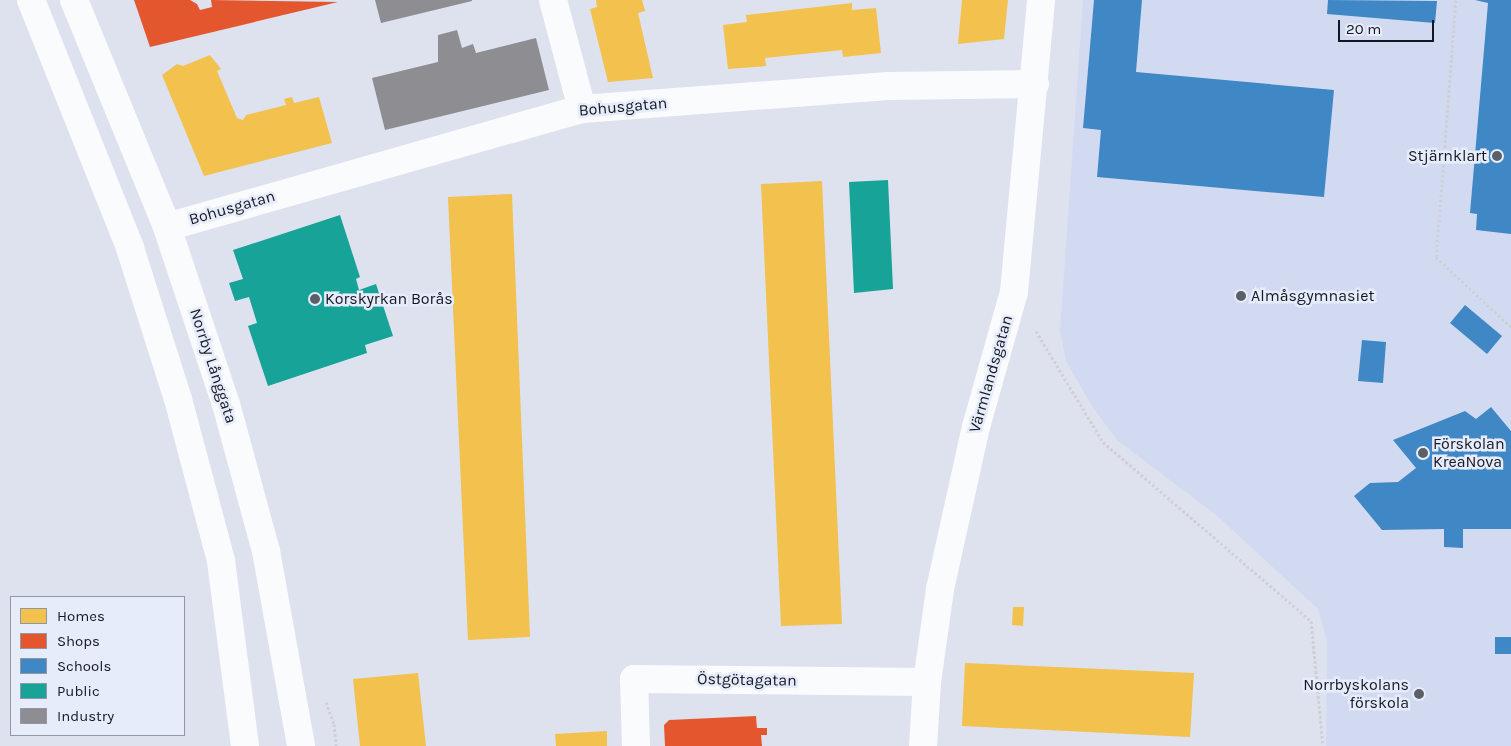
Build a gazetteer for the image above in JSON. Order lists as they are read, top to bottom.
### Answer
{
  "streets": {
    "street": [
      "Bohusgatan",
      "Norrby Långgata",
      "Värmlandsgatan",
      "Östgötagatan"
    ]
  },
  "crossings": [
    ["Bohusgatan", "Norrby Långgata"],
    ["Bohusgatan", "Värmlandsgatan"],
    ["Värmlandsgatan", "Östgötagatan"]
  ],
  "places": [
    "Stjärnklart",
    "Almåsgymnasiet",
    "Korskyrkan Borås",
    "Förskolan KreaNova",
    "Norrbyskolans förskola"
  ],
  "legend": [
    "Homes",
    "Shops",
    "Schools",
    "Public",
    "Industry"
  ],
  "scale_bar": "20 m"
}
